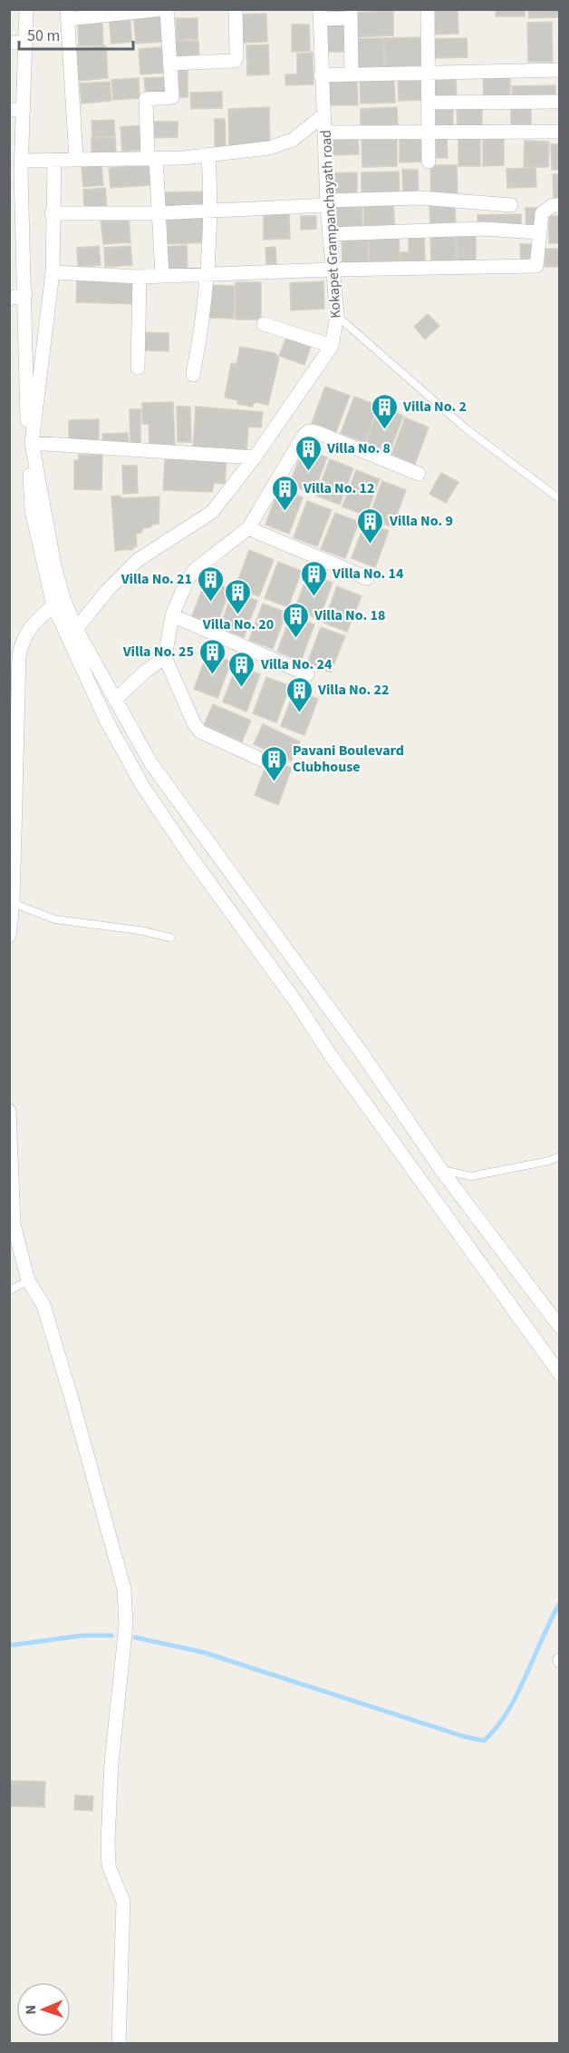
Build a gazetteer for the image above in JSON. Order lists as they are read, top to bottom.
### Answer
{
  "streets": {
    "street": ["Kokapet Grampanchayath road"]
  },
  "places": {
    "building": [
      "Villa No. 2",
      "Villa No. 8",
      "Villa No. 12",
      "Villa No. 9",
      "Villa No. 14",
      "Villa No. 21",
      "Villa No. 20",
      "Villa No. 18",
      "Villa No. 25",
      "Villa No. 24",
      "Villa No. 22",
      "Pavani Boulevard Clubhouse"
    ]
  },
  "scale_bar": "50 m",
  "north": "left"
}
